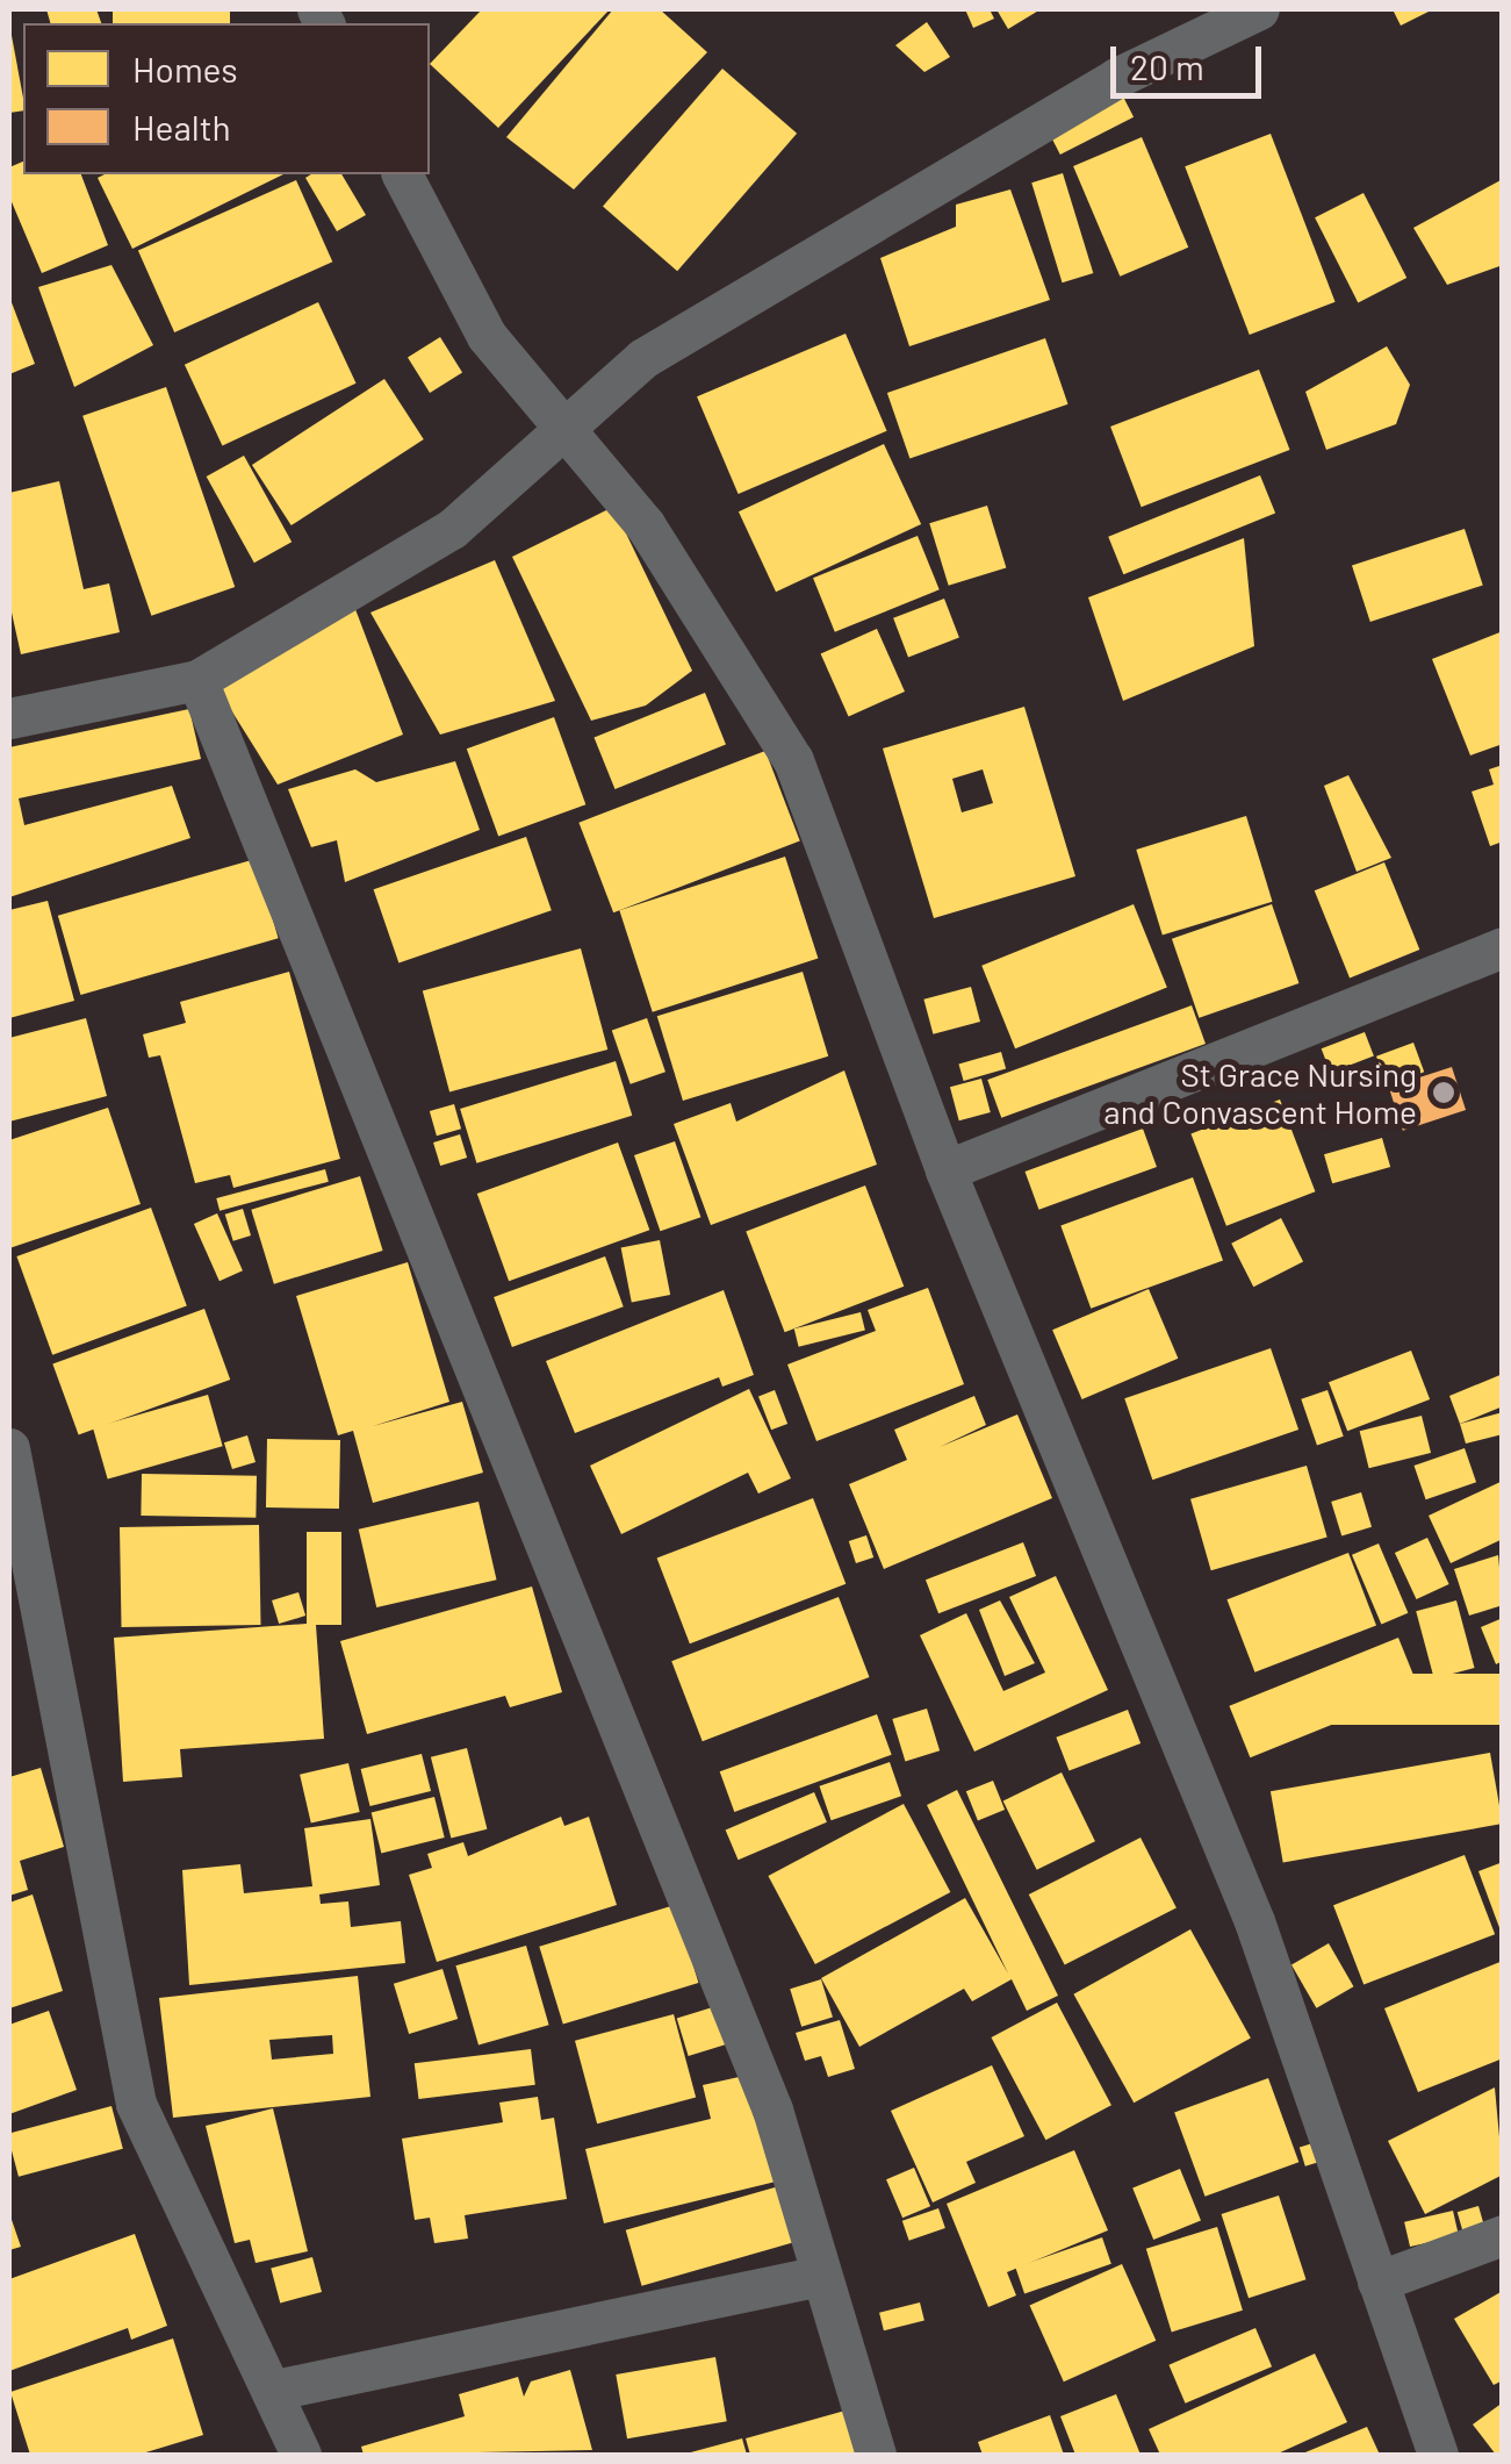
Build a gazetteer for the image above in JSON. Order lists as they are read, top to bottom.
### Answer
{
  "places": ["St Grace Nursing and Convascent Home"],
  "legend": ["Homes", "Health"],
  "scale_bar": "20 m"
}
